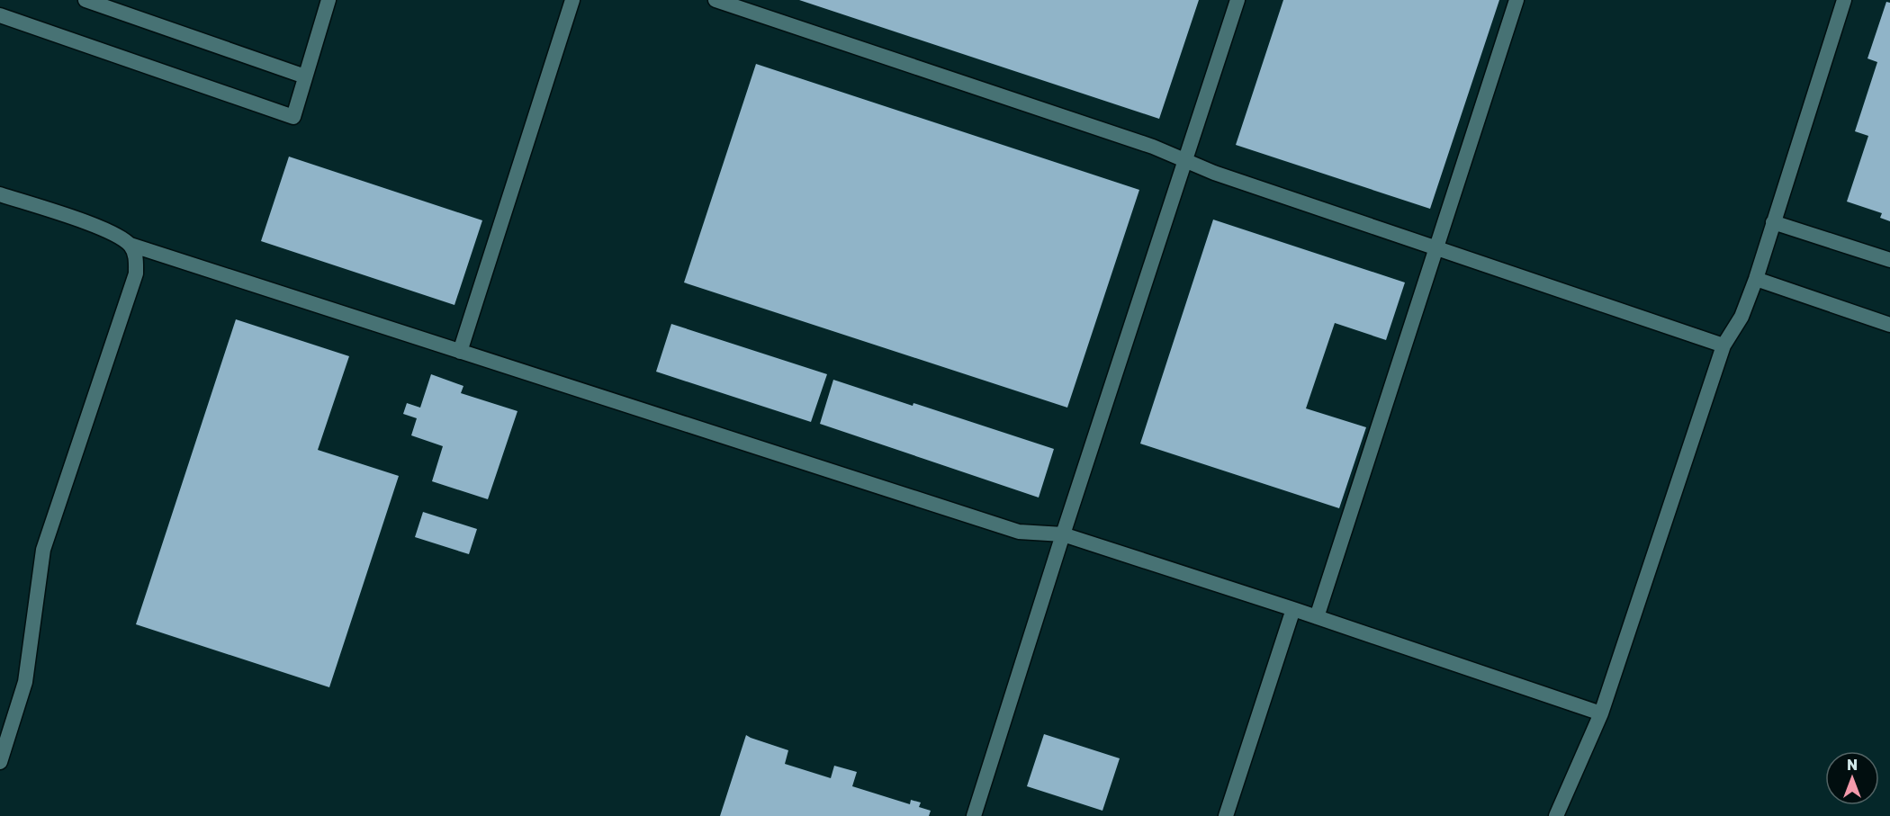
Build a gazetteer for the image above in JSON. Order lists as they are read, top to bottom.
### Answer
{
  "north": "top"
}
